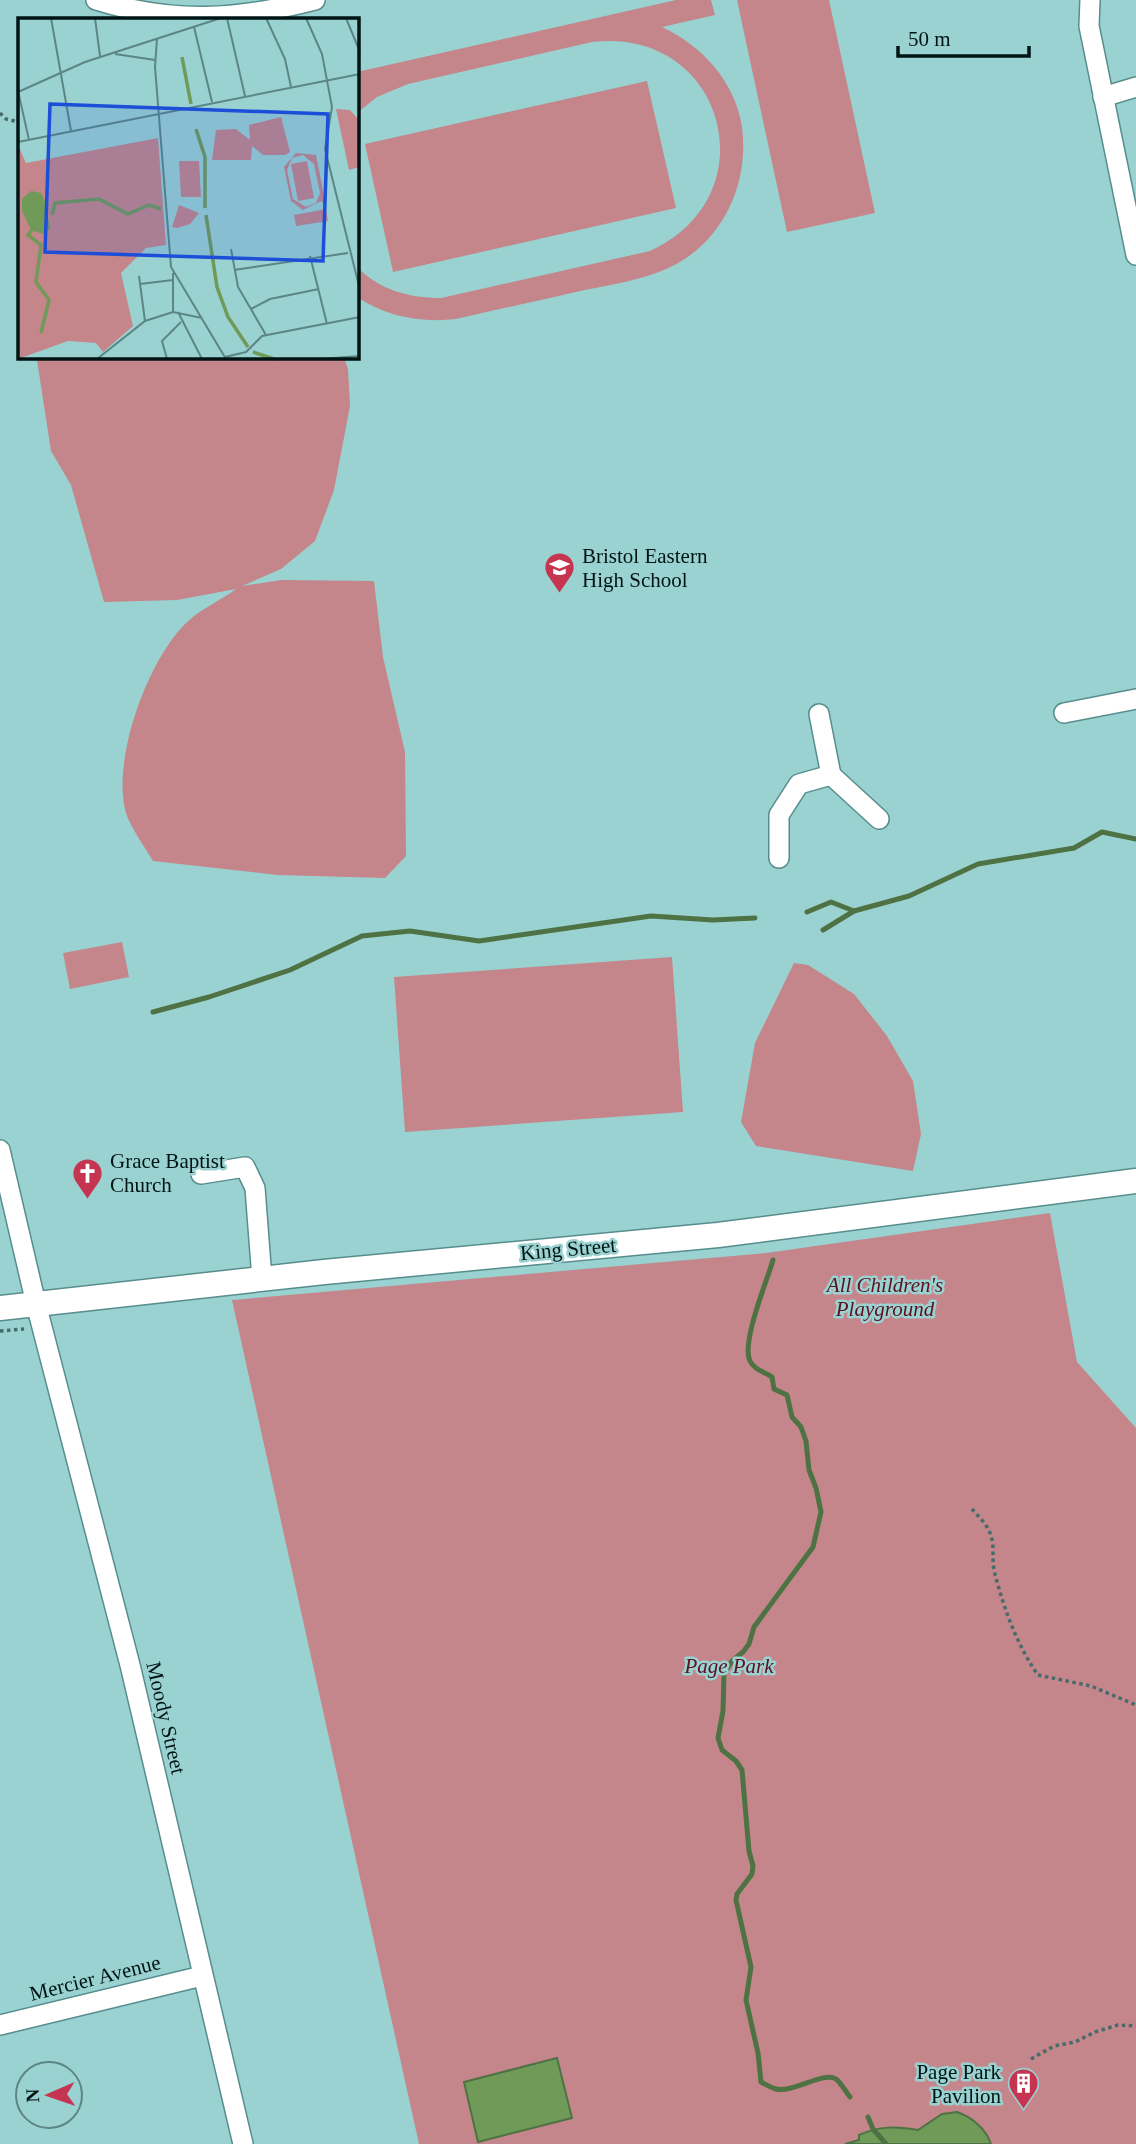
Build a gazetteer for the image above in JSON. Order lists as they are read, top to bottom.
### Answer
{
  "streets": {
    "main road": ["King Street"],
    "street": ["Moody Street", "Mercier Avenue"]
  },
  "crossings": [
    ["King Street", "Moody Street"],
    ["Moody Street", "Mercier Avenue"]
  ],
  "parks": ["All Children's Playground", "Page Park"],
  "places": {
    "school or university": ["Bristol Eastern High School"],
    "church": ["Grace Baptist Church"],
    "building": ["Page Park Pavilion"]
  },
  "scale_bar": "50 m",
  "north": "left"
}
